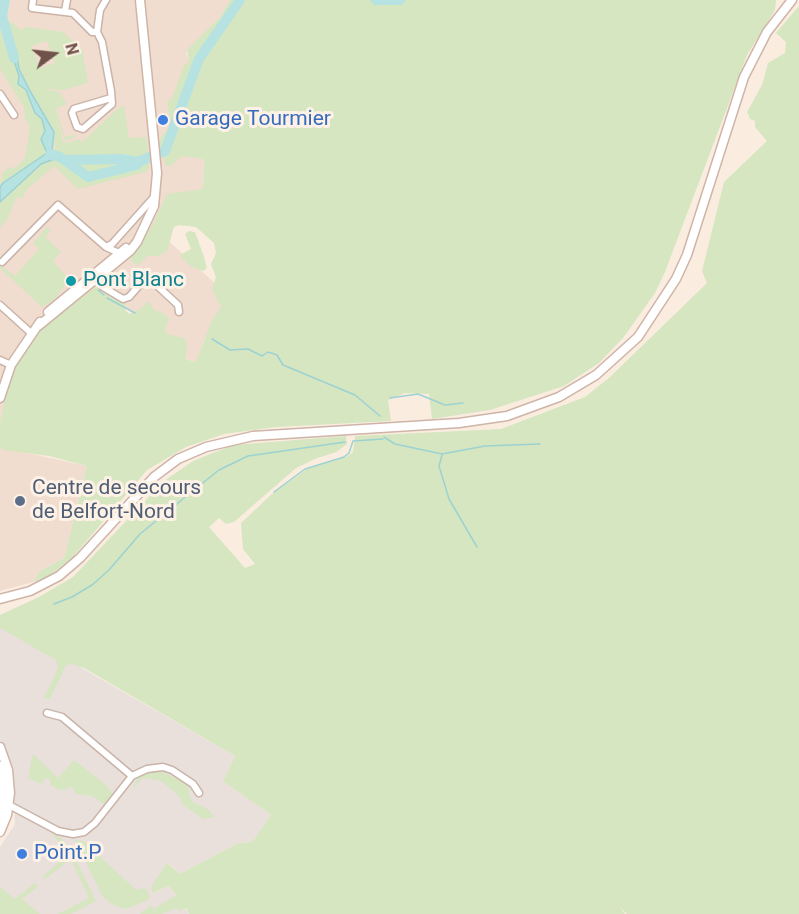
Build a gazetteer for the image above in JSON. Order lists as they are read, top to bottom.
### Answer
{
  "places": [
    "Garage Tourmier",
    "Pont Blanc",
    "Centre de secours de Belfort-Nord",
    "Point.P"
  ],
  "north": "right"
}
